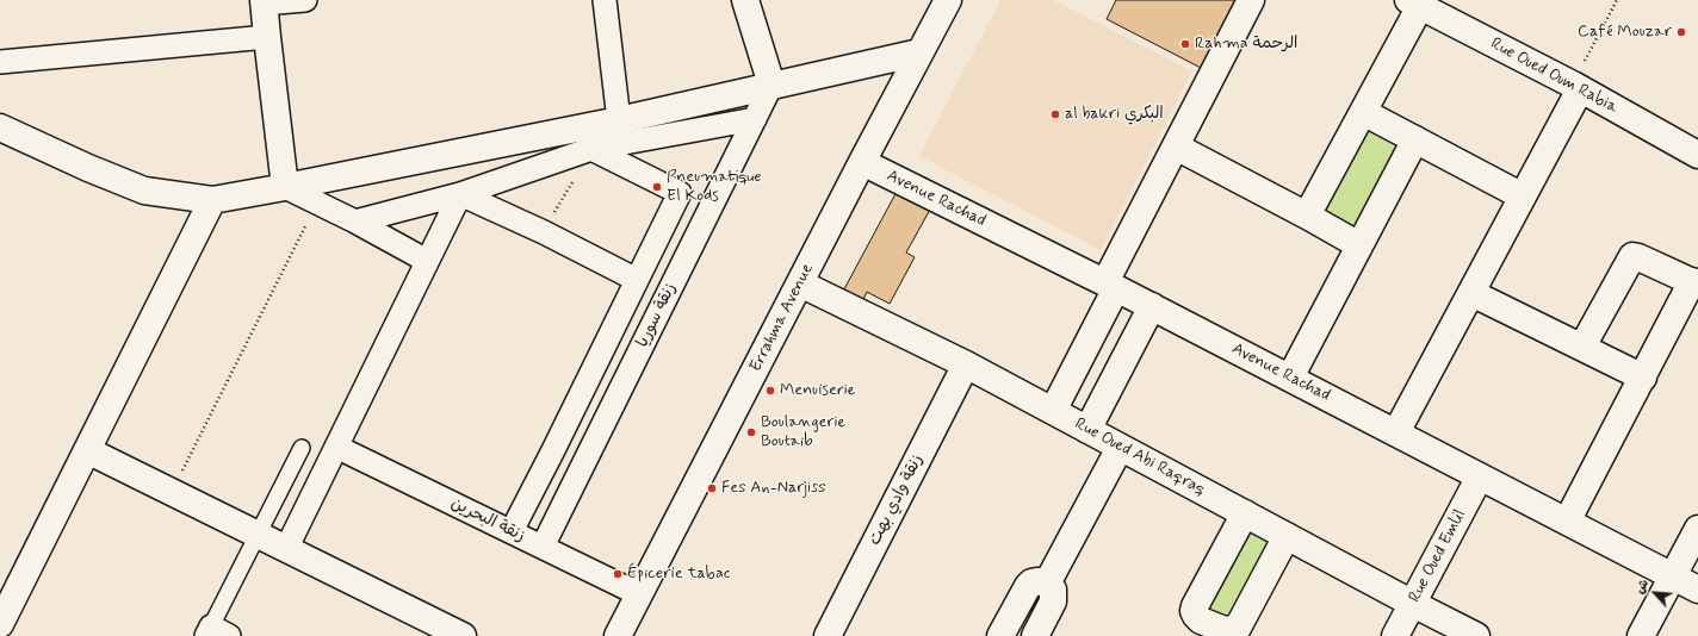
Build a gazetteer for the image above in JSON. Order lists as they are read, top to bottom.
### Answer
{
  "streets": {
    "street": [
      "Rue Oued Oum Rabia",
      "Avenue Rachad",
      "زنقة سوريا",
      "Errahma Avenue",
      "Rue Oued Abi Raqraq",
      "زنقة وادي بهت",
      "زنقة البحرين",
      "Rue Oued Emlil"
    ]
  },
  "crossings": [
    ["Avenue Rachad", "Errahma Avenue"],
    ["Avenue Rachad", "Rue Oued Emlil"],
    ["زنقة سوريا", "زنقة البحرين"],
    ["Errahma Avenue", "Rue Oued Abi Raqraq"],
    ["Errahma Avenue", "زنقة البحرين"],
    ["Rue Oued Abi Raqraq", "زنقة وادي بهت"],
    ["Rue Oued Abi Raqraq", "Rue Oued Emlil"]
  ],
  "places": [
    "Café Mouzar",
    "Rahma الرحمة",
    "al bakri البكري",
    "Pneumatique El Kods",
    "Menuiserie",
    "Boulangerie Boutaib",
    "Fes An-Narjiss",
    "Épicerie tabac"
  ],
  "north": "top left"
}
